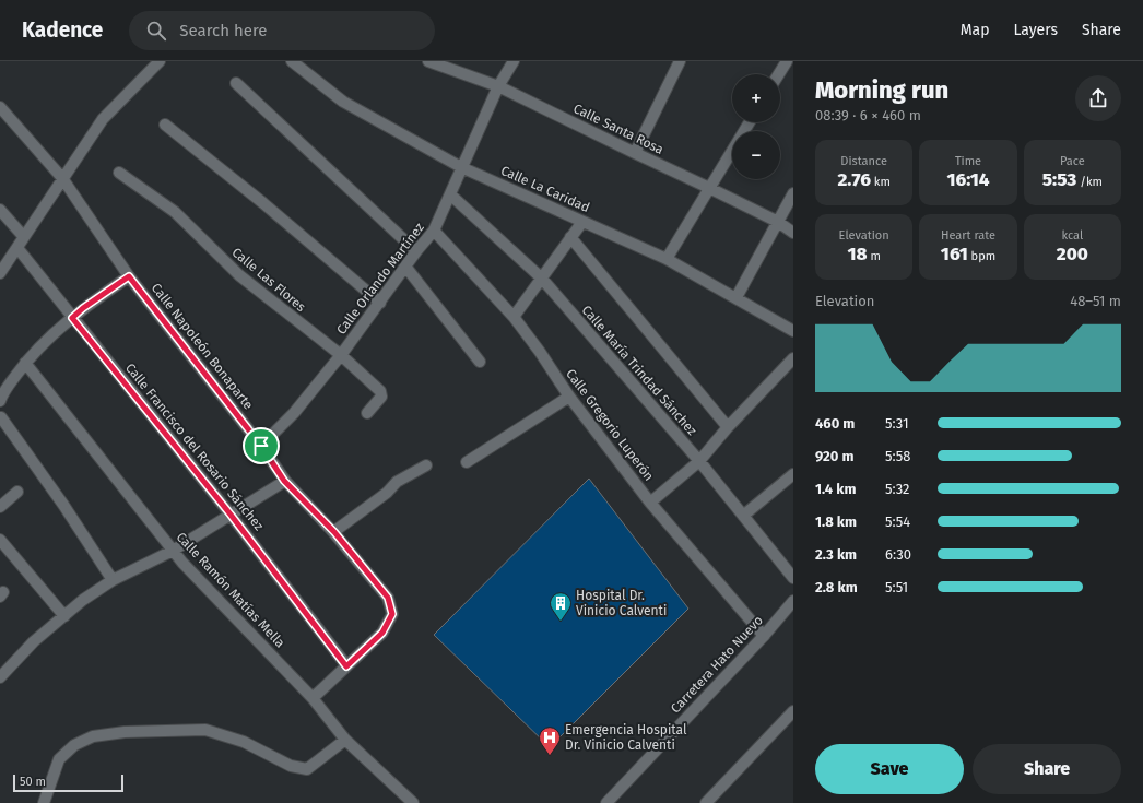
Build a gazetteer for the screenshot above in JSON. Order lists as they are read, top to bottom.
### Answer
{
  "streets": {
    "street": [
      "Calle Santa Rosa",
      "Calle La Caridad",
      "Calle Orlando Martínez",
      "Calle Las Flores",
      "Calle Napoleón Bonaparte",
      "Calle María Trindad Sánchez",
      "Calle Gregorio Luperón",
      "Calle Francisco del Rosario Sánchez",
      "Calle Ramón Matías Mella",
      "Carretera Hato Nuevo"
    ]
  },
  "crossings": [
    ["Calle Santa Rosa", "Calle Orlando Martínez"],
    ["Calle La Caridad", "Calle Orlando Martínez"],
    ["Calle Orlando Martínez", "Calle Las Flores"],
    ["Calle Orlando Martínez", "Calle Napoleón Bonaparte"],
    ["Calle Orlando Martínez", "Calle María Trindad Sánchez"],
    ["Calle Orlando Martínez", "Calle Gregorio Luperón"],
    ["Calle Napoleón Bonaparte", "Calle Francisco del Rosario Sánchez"],
    ["Calle Gregorio Luperón", "Carretera Hato Nuevo"]
  ],
  "places": {
    "building": ["Hospital Dr. Vinicio Calventi"],
    "hospital": ["Emergencia Hospital Dr. Vinicio Calventi"]
  },
  "scale_bar": "50 m",
  "page": {
    "header": "Kadence",
    "search": "Search here",
    "nav": ["Map", "Layers", "Share"],
    "heading": ["Morning run", "08:39 · 6 × 460 m"],
    "map_buttons": ["+", "−"],
    "stats": [
      ["Distance", "2.76 km"],
      ["Time", "16:14"],
      ["Pace", "5:53 /km"],
      ["Elevation", "18 m"],
      ["Heart rate", "161 bpm"],
      ["kcal", "200"]
    ],
    "chart": ["Elevation", "48–51 m"],
    "list": [
      {
        "name": "460 m",
        "note": "5:31"
      },
      {
        "name": "920 m",
        "note": "5:58"
      },
      {
        "name": "1.4 km",
        "note": "5:32"
      },
      {
        "name": "1.8 km",
        "note": "5:54"
      },
      {
        "name": "2.3 km",
        "note": "6:30"
      },
      {
        "name": "2.8 km",
        "note": "5:51"
      }
    ],
    "buttons": ["Save", "Share"],
    "scale": "50 m"
  }
}
